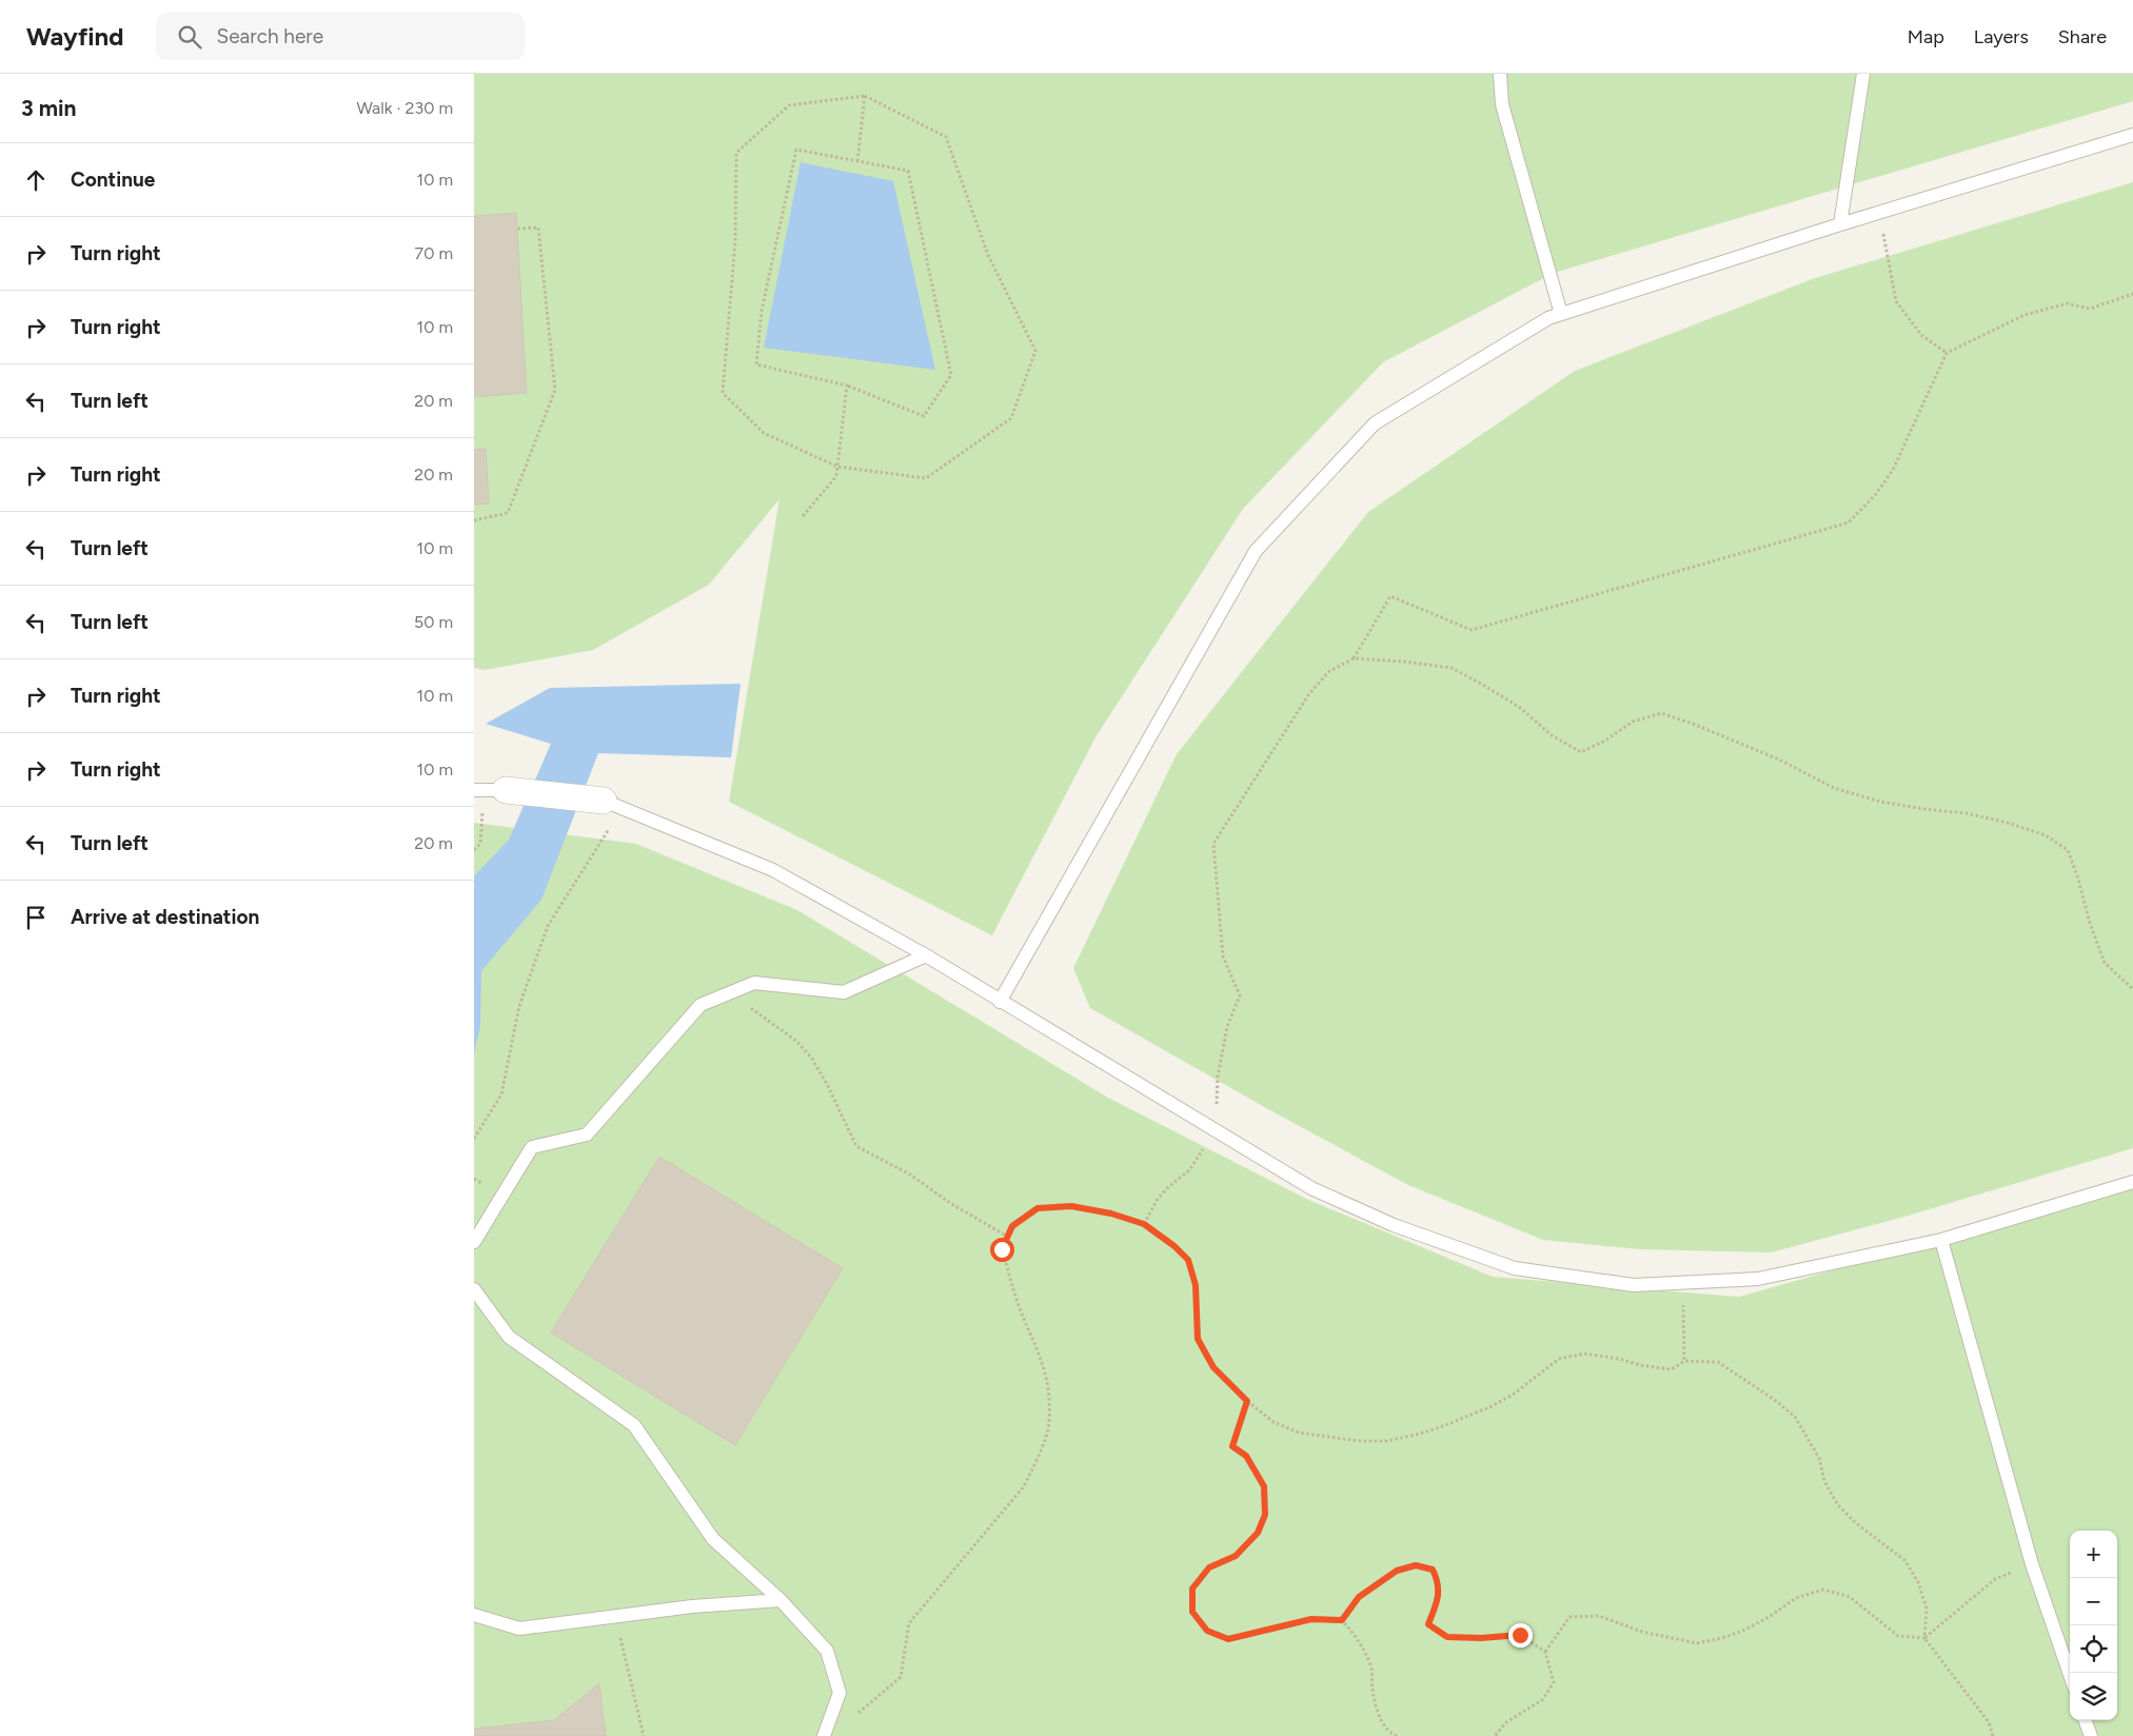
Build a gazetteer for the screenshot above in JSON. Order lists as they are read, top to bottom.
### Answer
{
  "page": {
    "header": "Wayfind",
    "search": "Search here",
    "nav": ["Map", "Layers", "Share"],
    "heading": ["3 min", "Walk · 230 m"],
    "list": [
      ["Continue", "10 m"],
      ["Turn right", "70 m"],
      ["Turn right", "10 m"],
      ["Turn left", "20 m"],
      ["Turn right", "20 m"],
      ["Turn left", "10 m"],
      ["Turn left", "50 m"],
      ["Turn right", "10 m"],
      ["Turn right", "10 m"],
      ["Turn left", "20 m"],
      "Arrive at destination"
    ],
    "map_buttons": ["+", "−"]
  }
}
